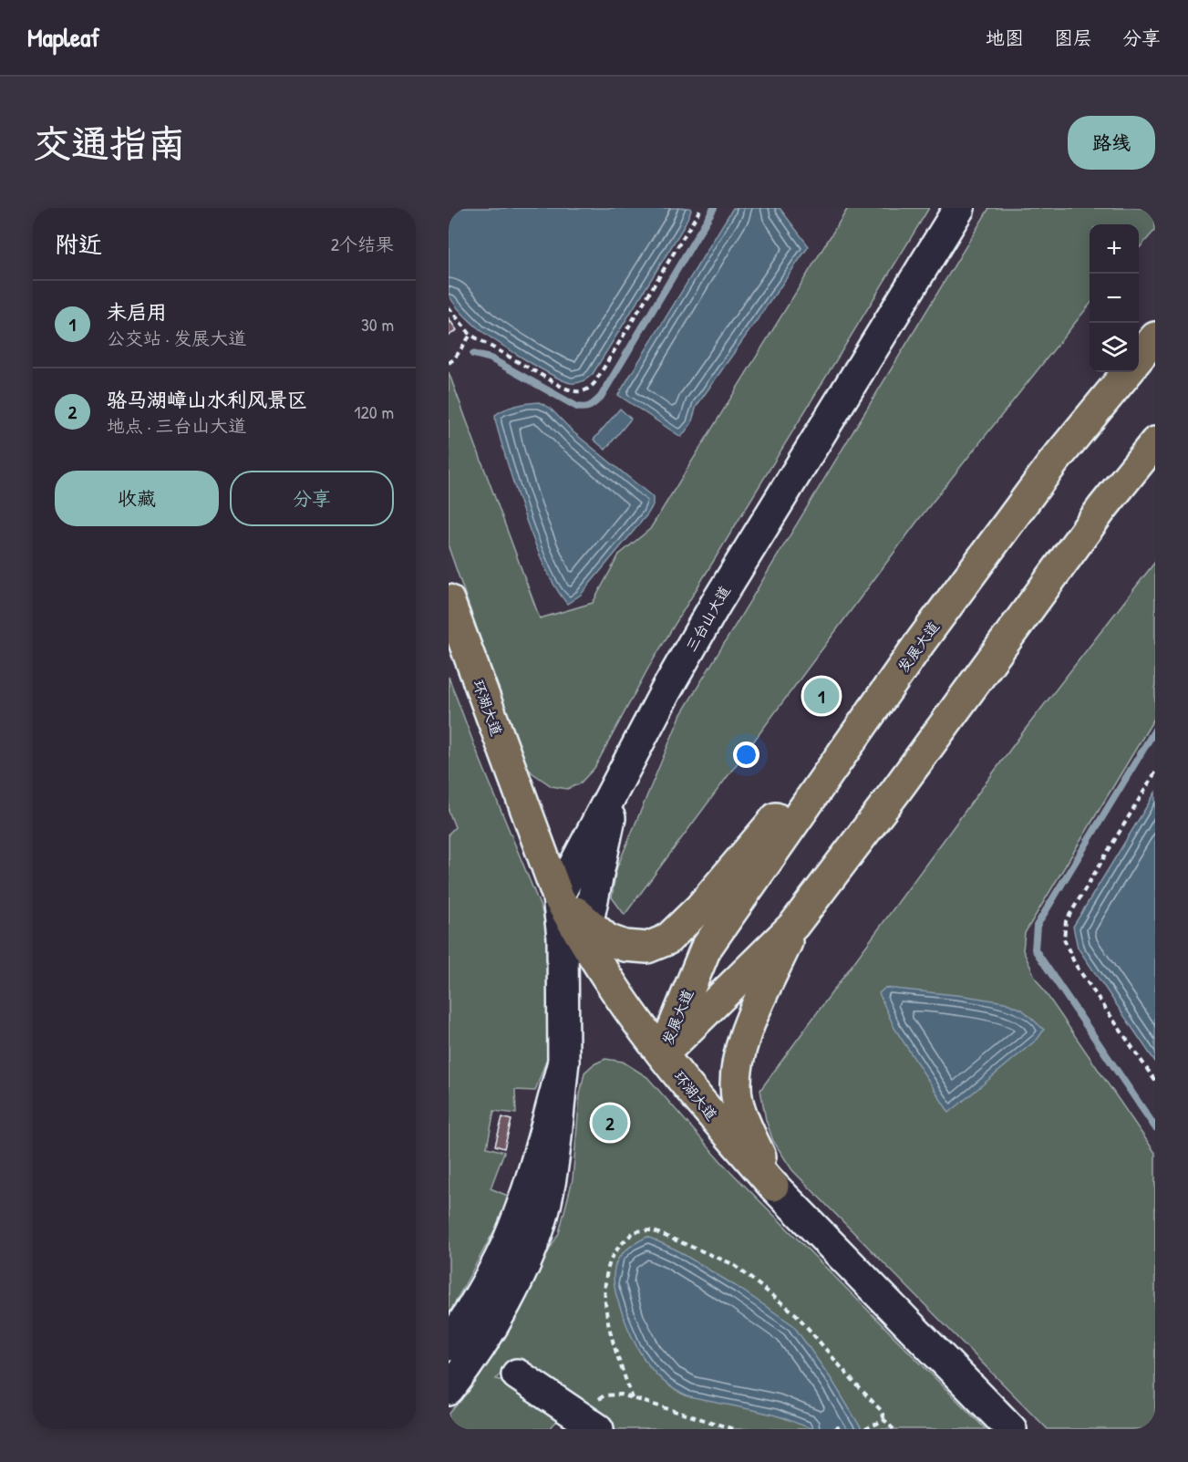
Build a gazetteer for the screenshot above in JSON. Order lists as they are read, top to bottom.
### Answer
{
  "streets": {
    "main road": ["发展大道", "环湖大道"],
    "street": ["三台山大道"]
  },
  "crossings": [
    ["三台山大道", "环湖大道"],
    ["发展大道", "环湖大道"]
  ],
  "page": {
    "header": "Mapleaf",
    "nav": ["地图", "图层", "分享"],
    "buttons": [
      "路线",
      ["收藏", "分享"]
    ],
    "title": "交通指南",
    "heading": ["附近", "2个结果"],
    "map_buttons": ["+", "−"],
    "list": [
      {
        "mark": "1",
        "name": "未启用",
        "note": "公交站 · 发展大道",
        "value": "30 m"
      },
      {
        "mark": "2",
        "name": "骆马湖嶂山水利风景区",
        "note": "地点 · 三台山大道",
        "value": "120 m"
      }
    ],
    "pins": ["1", "2"]
  }
}
